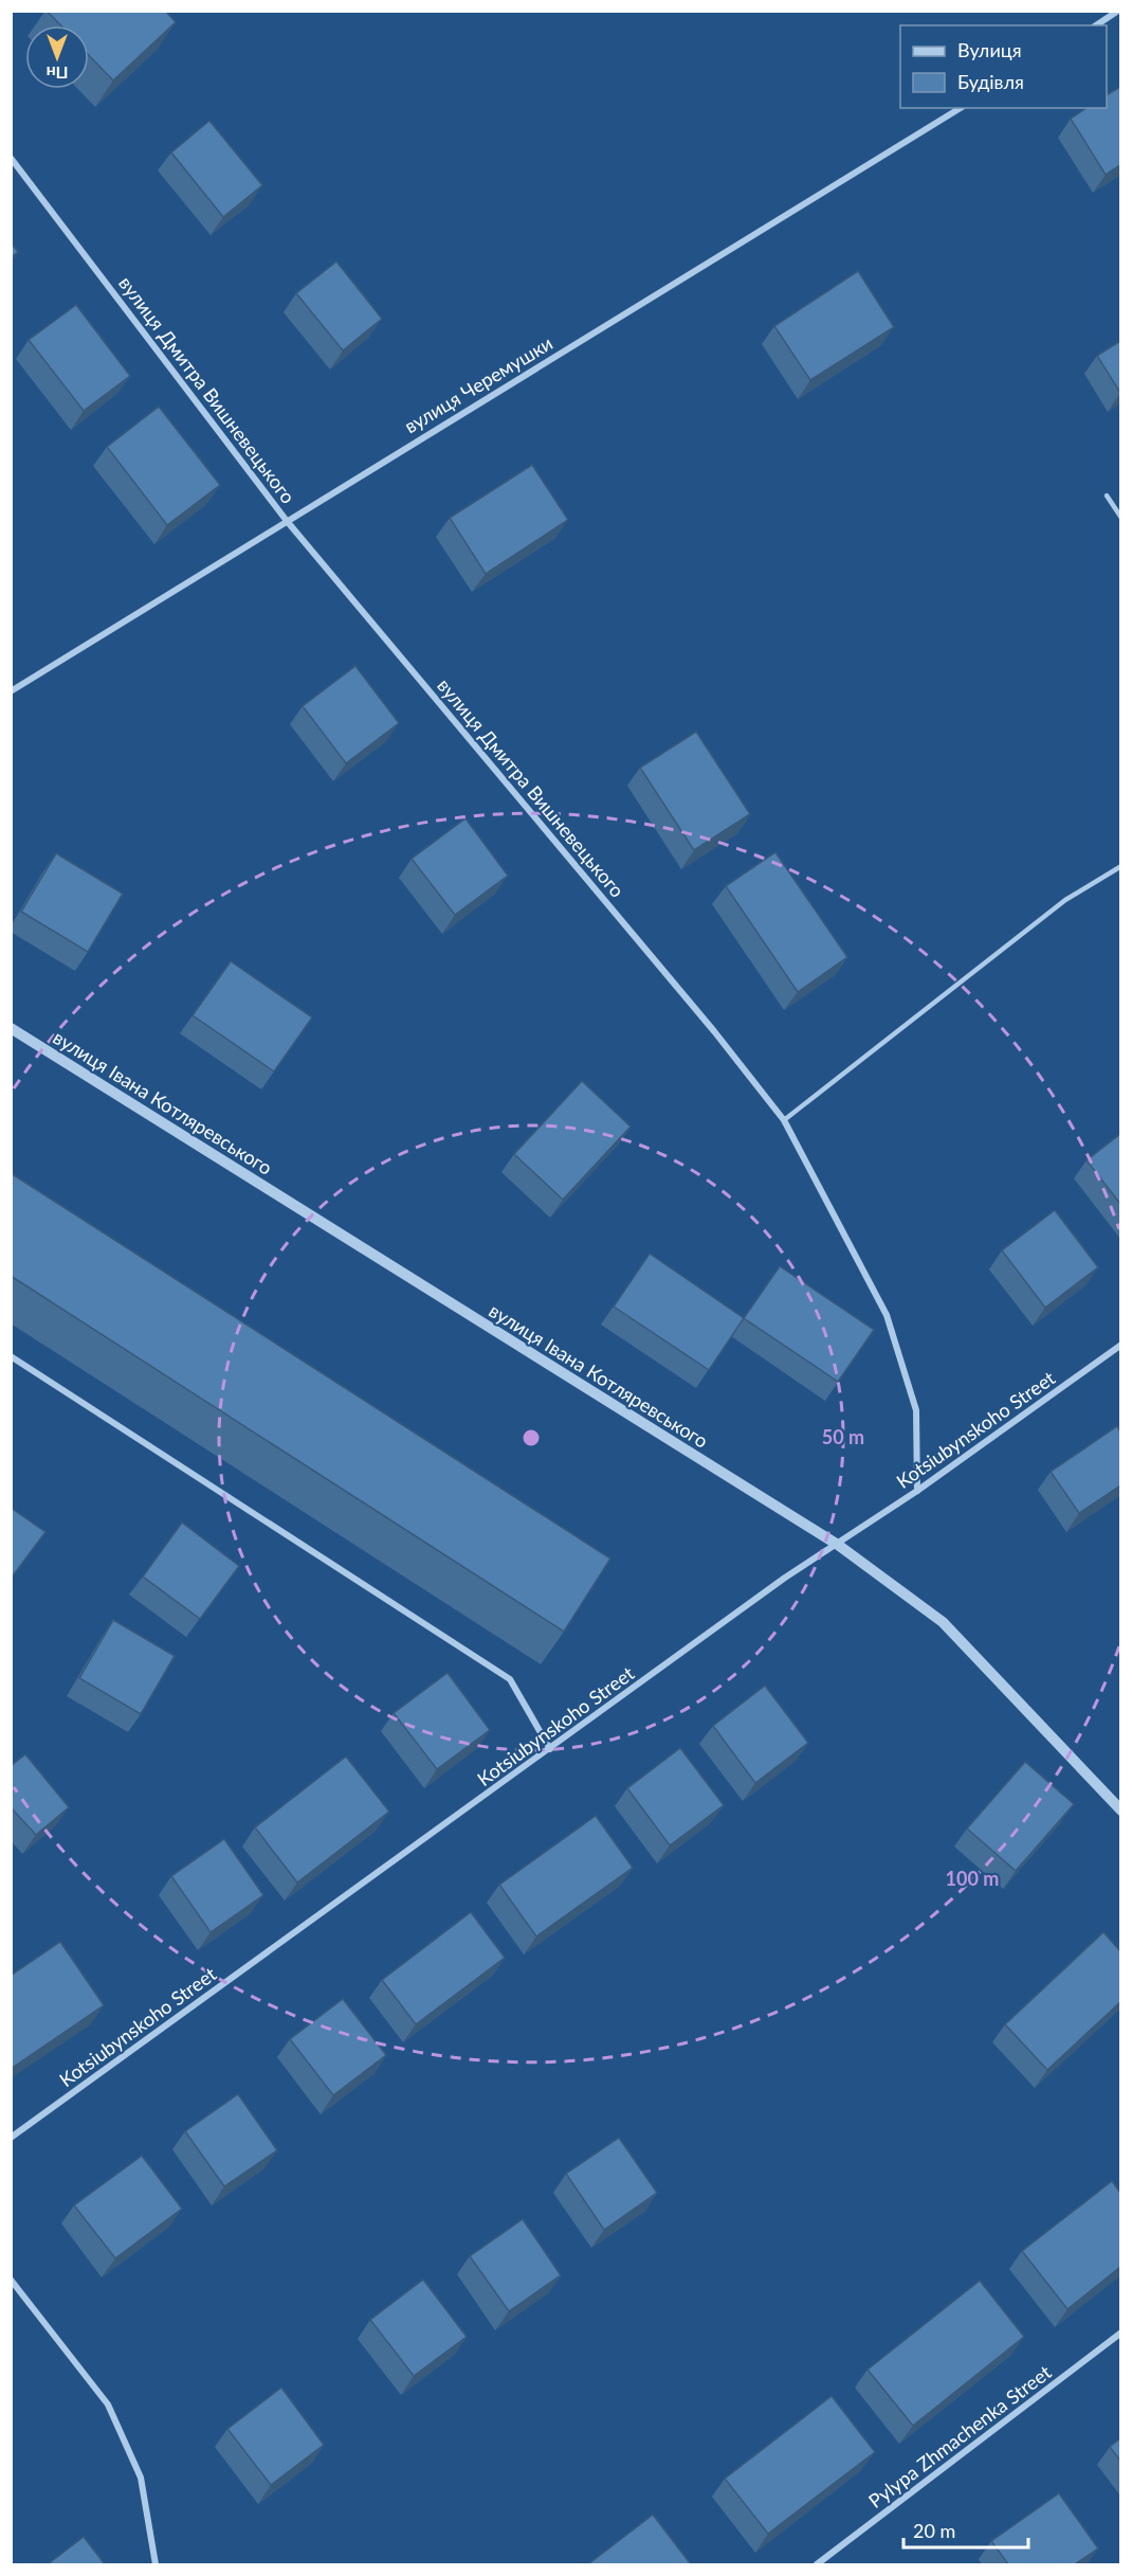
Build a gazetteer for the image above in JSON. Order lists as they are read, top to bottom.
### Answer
{
  "streets": {
    "street": [
      "вулиця Черемушки",
      "вулиця Дмитра Вишневецького",
      "вулиця Івана Котляревського",
      "Kotsiubynskoho Street",
      "Pylypa Zhmachenka Street"
    ]
  },
  "crossings": [
    ["вулиця Черемушки", "вулиця Дмитра Вишневецького"],
    ["вулиця Дмитра Вишневецького", "Kotsiubynskoho Street"],
    ["вулиця Івана Котляревського", "Kotsiubynskoho Street"]
  ],
  "legend": ["Вулиця", "Будівля"],
  "scale_bar": "20 m",
  "north": "bottom",
  "rings": ["50 m", "100 m"]
}
